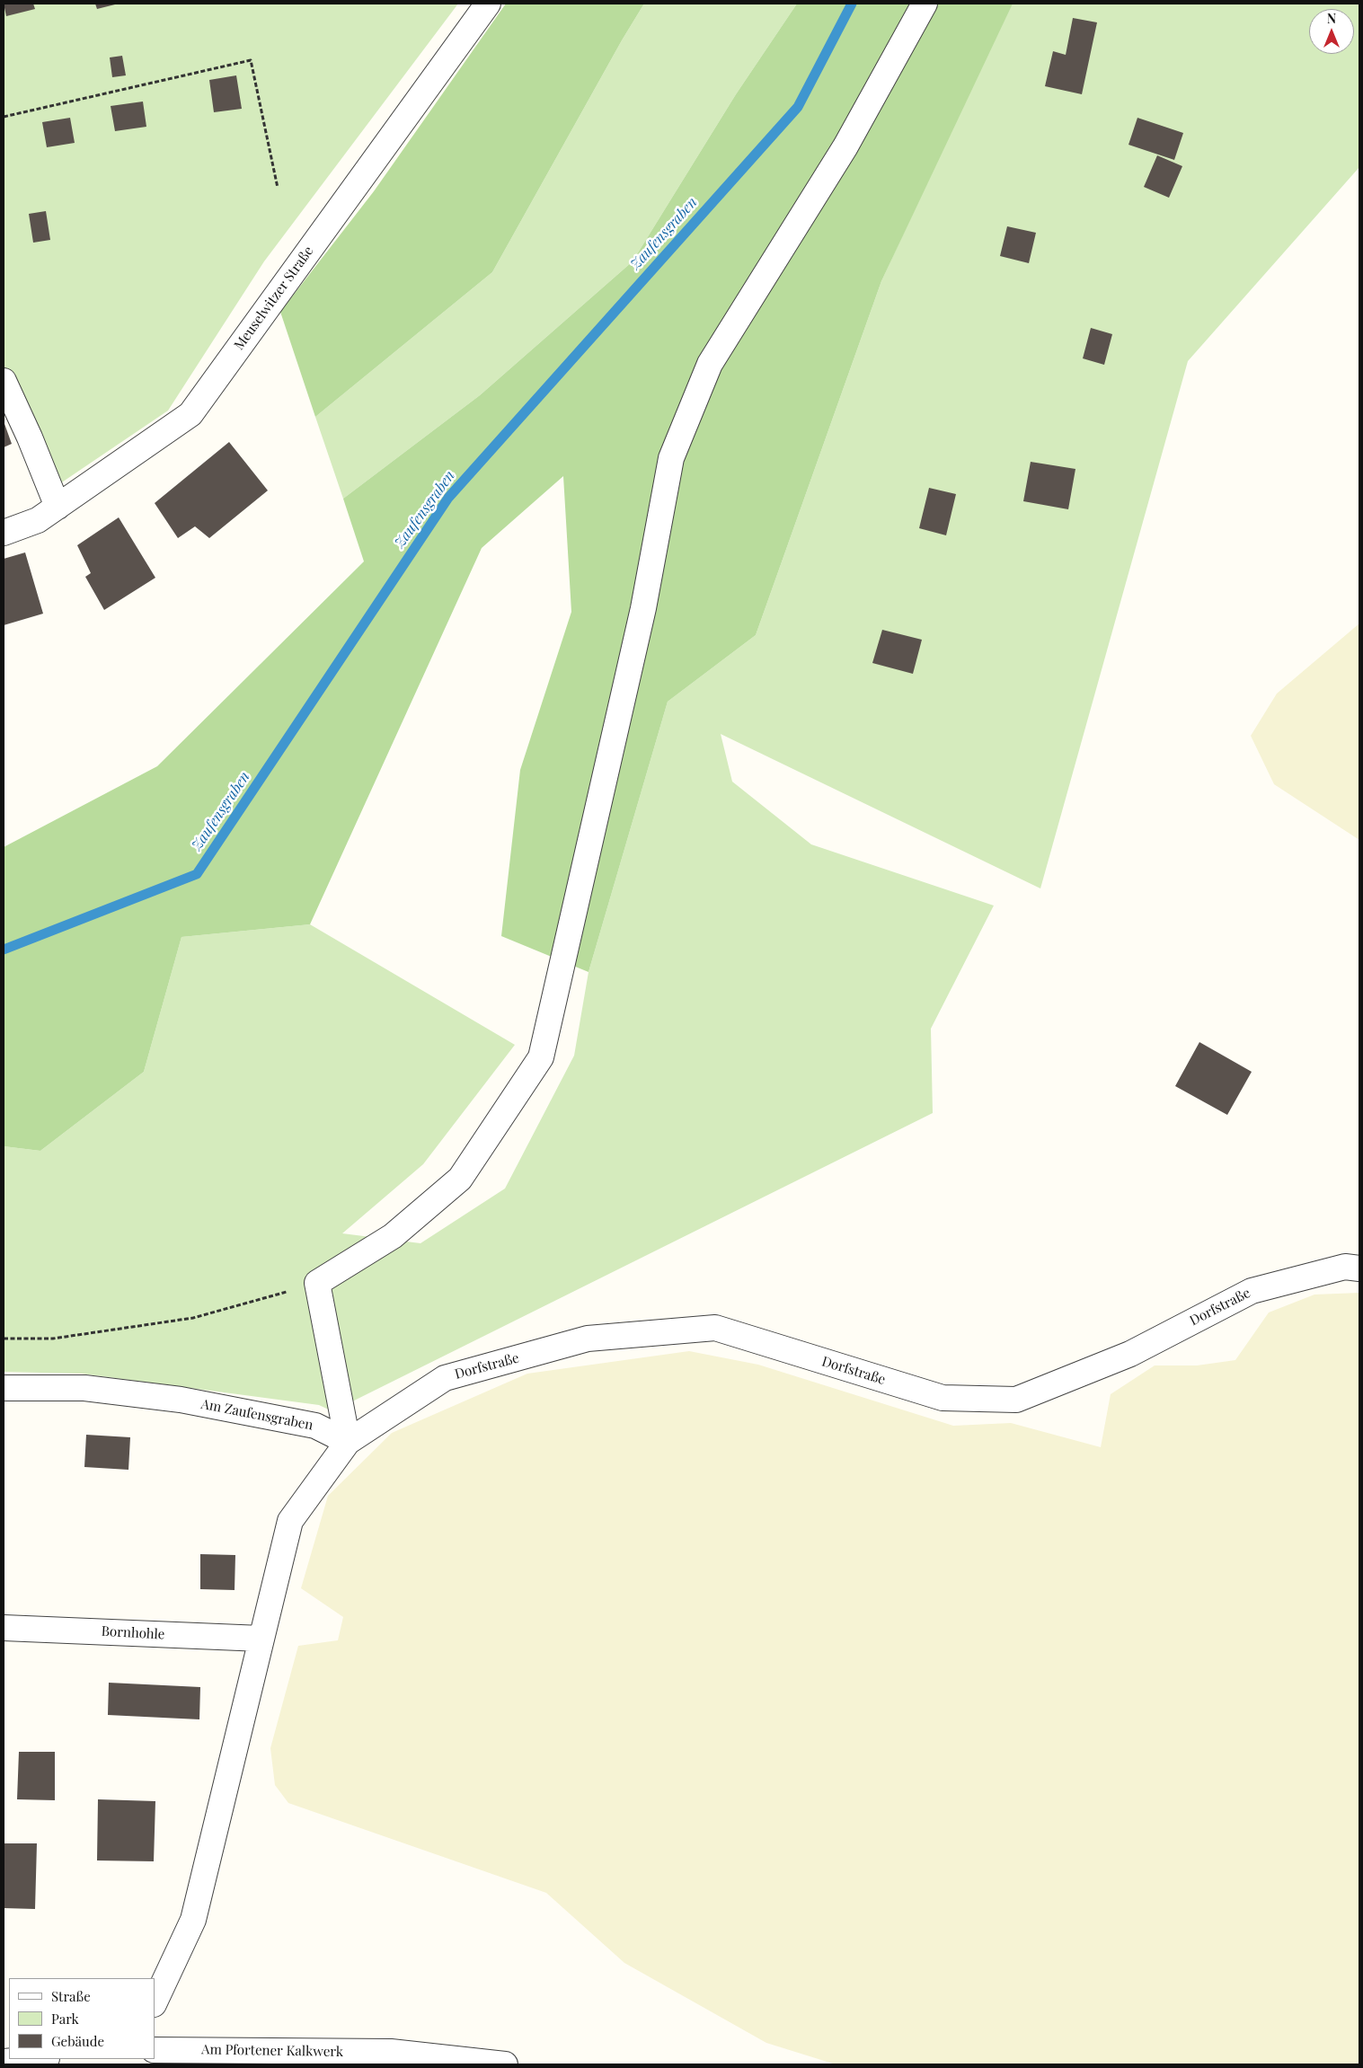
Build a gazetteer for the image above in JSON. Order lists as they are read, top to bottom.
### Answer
{
  "streets": {
    "street": [
      "Meuselwitzer Straße",
      "Dorfstraße",
      "Am Zaufensgraben",
      "Bornhohle",
      "Am Pfortener Kalkwerk"
    ]
  },
  "crossings": [
    ["Dorfstraße", "Am Zaufensgraben"]
  ],
  "water": ["Zaufensgraben"],
  "legend": ["Straße", "Park", "Gebäude"],
  "north": "top"
}
